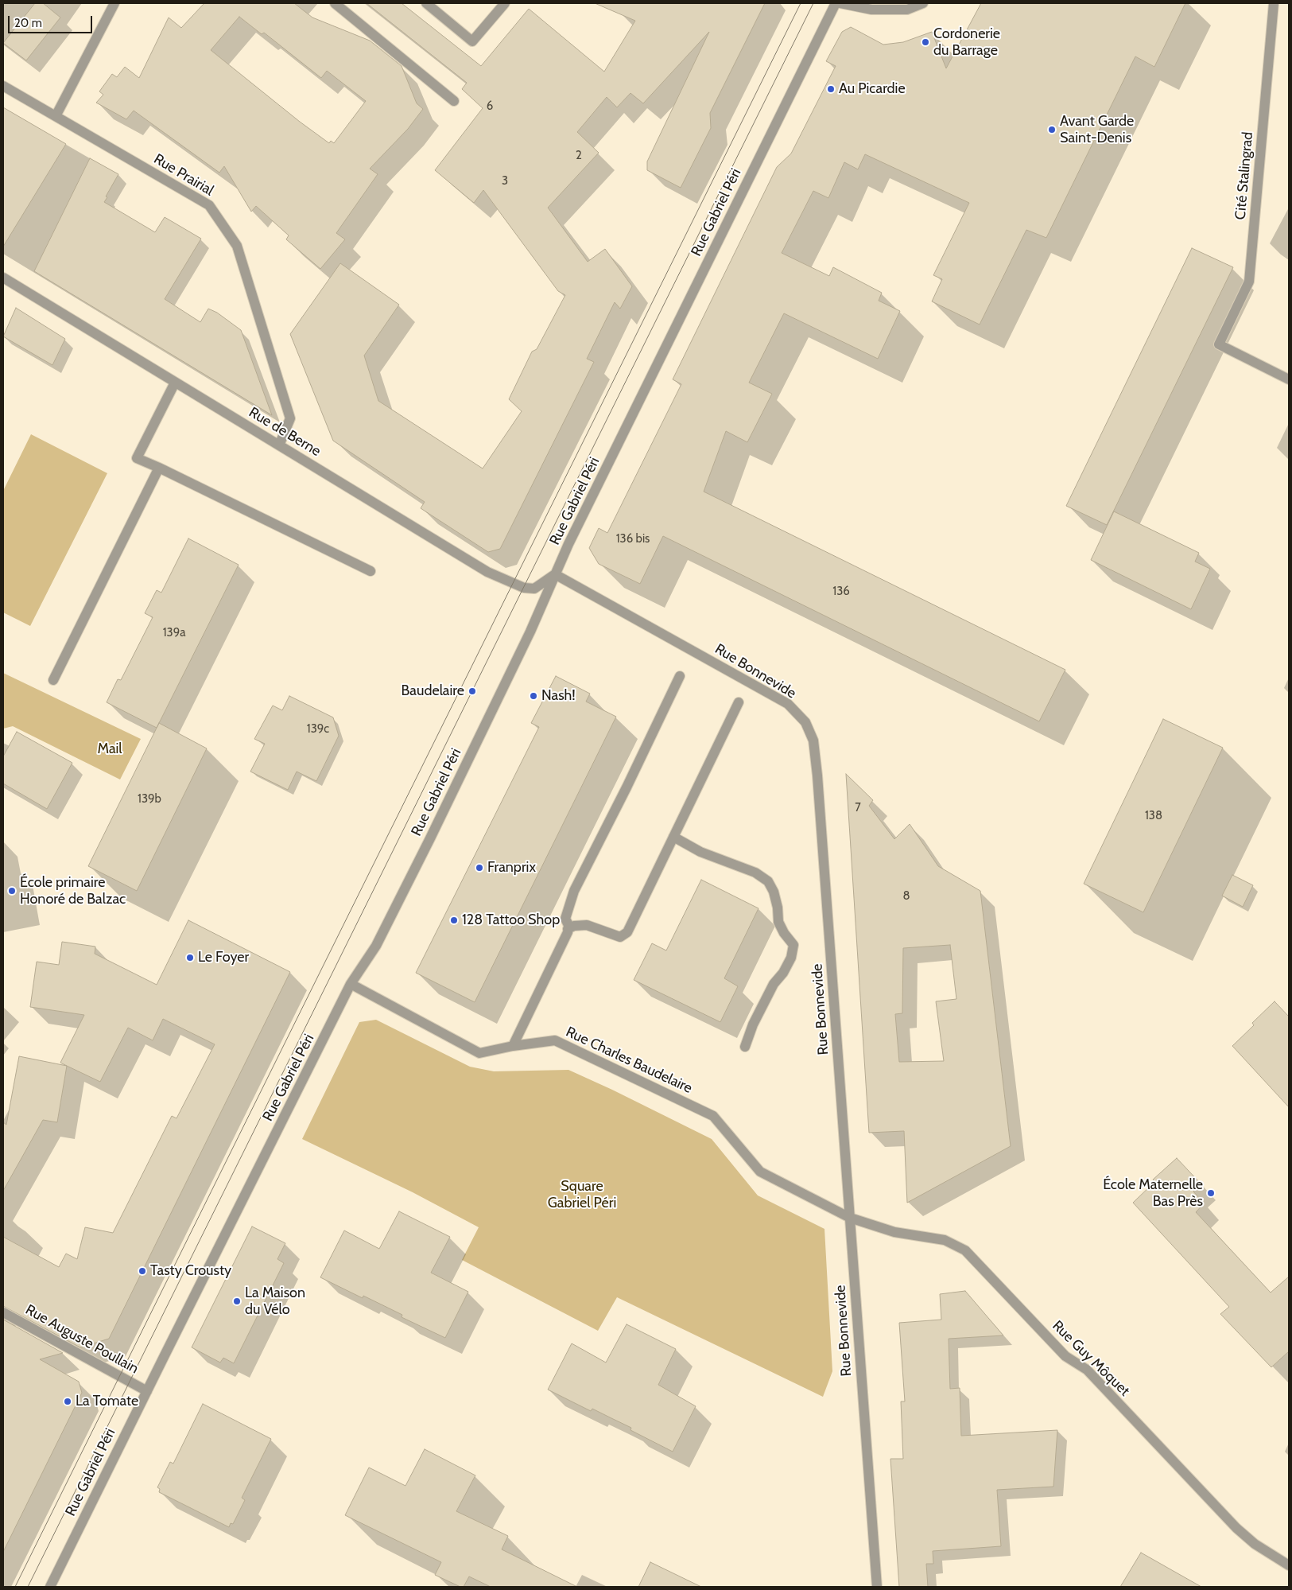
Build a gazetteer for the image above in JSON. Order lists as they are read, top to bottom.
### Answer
{
  "streets": {
    "street": [
      "Rue Prairial",
      "Cité Stalingrad",
      "Rue Gabriel Péri",
      "Rue de Berne",
      "Rue Bonnevide",
      "Rue Charles Baudelaire",
      "Rue Auguste Poullain",
      "Rue Guy Môquet"
    ]
  },
  "crossings": [
    ["Rue Prairial", "Rue de Berne"],
    ["Rue Gabriel Péri", "Rue de Berne"],
    ["Rue Gabriel Péri", "Rue Bonnevide"],
    ["Rue Gabriel Péri", "Rue Charles Baudelaire"],
    ["Rue Gabriel Péri", "Rue Auguste Poullain"],
    ["Rue de Berne", "Rue Bonnevide"],
    ["Rue Bonnevide", "Rue Charles Baudelaire"],
    ["Rue Bonnevide", "Rue Guy Môquet"],
    ["Rue Charles Baudelaire", "Rue Guy Môquet"]
  ],
  "parks": ["Mail", "Square Gabriel Péri"],
  "places": [
    "Cordonerie du Barrage",
    "Au Picardie",
    "Avant Garde Saint-Denis",
    "Baudelaire",
    "Nash!",
    "Franprix",
    "École primaire Honoré de Balzac",
    "128 Tattoo Shop",
    "Le Foyer",
    "École Maternelle Bas Près",
    "Tasty Crousty",
    "La Maison du Vélo",
    "La Tomate"
  ],
  "house_numbers": [
    "6",
    "2",
    "3",
    "136 bis",
    "136",
    "139a",
    "139c",
    "139b",
    "7",
    "138",
    "8"
  ],
  "scale_bar": "20 m"
}
